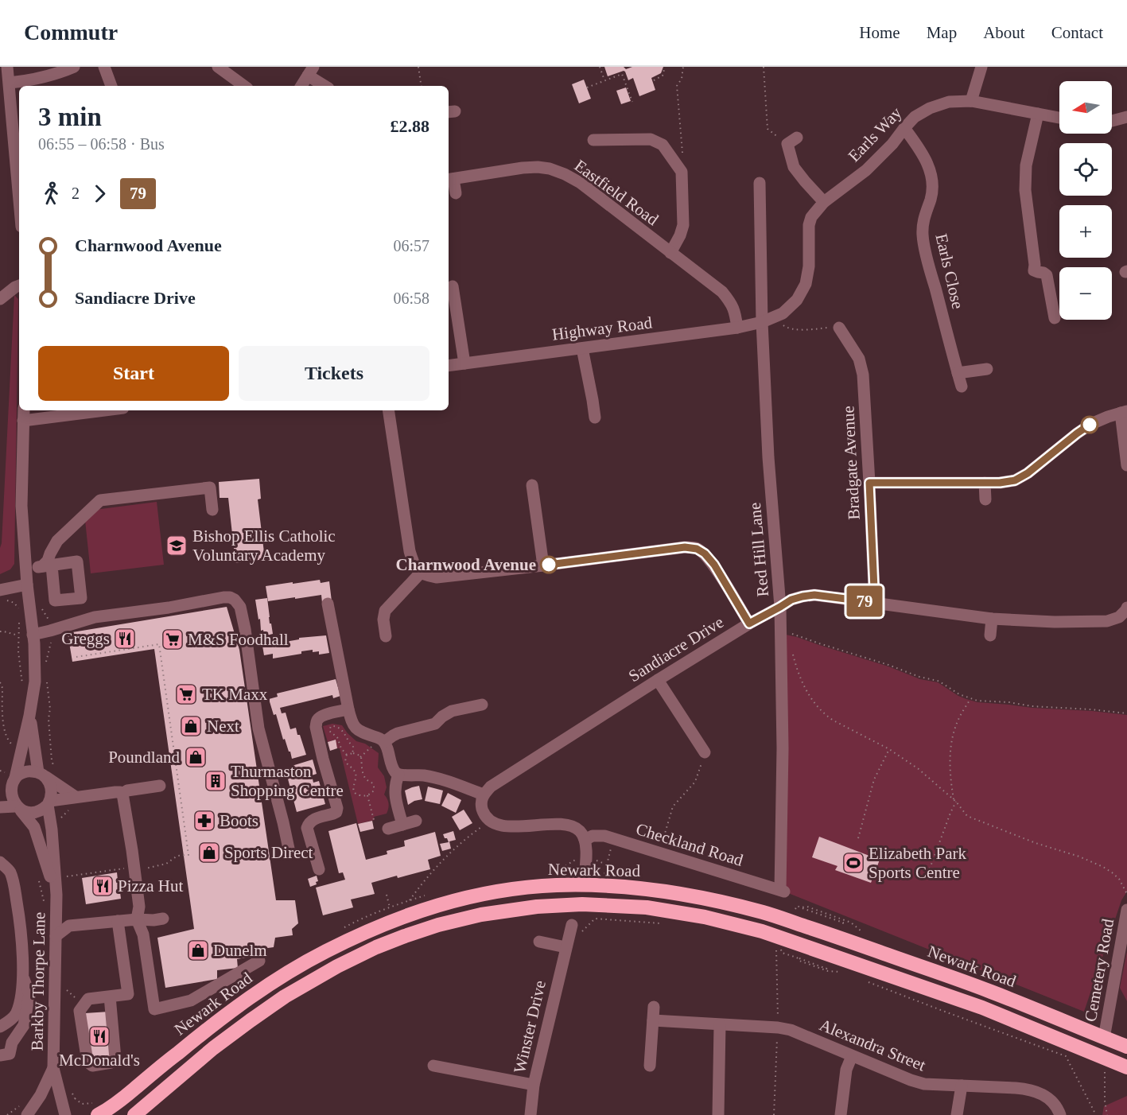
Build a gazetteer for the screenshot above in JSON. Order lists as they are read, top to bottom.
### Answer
{
  "streets": {
    "highway": ["Newark Road"],
    "street": [
      "Earls Way",
      "Eastfield Road",
      "Earls Close",
      "Highway Road",
      "Bradgate Avenue",
      "Red Hill Lane",
      "Sandiacre Drive",
      "Checkland Road",
      "Cemetery Road",
      "Barkby Thorpe Lane",
      "Winster Drive",
      "Alexandra Street"
    ]
  },
  "crossings": [
    ["Earls Way", "Earls Close"],
    ["Earls Way", "Highway Road"],
    ["Earls Way", "Red Hill Lane"],
    ["Eastfield Road", "Highway Road"],
    ["Highway Road", "Red Hill Lane"],
    ["Bradgate Avenue", "Sandiacre Drive"],
    ["Red Hill Lane", "Sandiacre Drive"],
    ["Red Hill Lane", "Checkland Road"],
    ["Newark Road", "Cemetery Road"]
  ],
  "places": {
    "school or university": ["Bishop Ellis Catholic Voluntary Academy"],
    "other": ["Charnwood Avenue"],
    "restaurant": ["Greggs", "Pizza Hut", "McDonald's"],
    "supermarket": ["M&S Foodhall", "TK Maxx"],
    "shop": [
      "Next",
      "Poundland",
      "Sports Direct",
      "Dunelm"
    ],
    "building": ["Thurmaston Shopping Centre"],
    "pharmacy": ["Boots"],
    "sports": ["Elizabeth Park Sports Centre"]
  },
  "lines": ["bus line 79"],
  "north": "left",
  "page": {
    "header": "Commutr",
    "nav": [
      "Home",
      "Map",
      "About",
      "Contact"
    ],
    "on_map": "79",
    "map_buttons": ["+", "−"],
    "heading": ["3 min", "06:55 – 06:58 · Bus", "£2.88"],
    "legs": ["2", "79"],
    "list": [
      {
        "name": "Charnwood Avenue",
        "value": "06:57"
      },
      {
        "name": "Sandiacre Drive",
        "value": "06:58"
      }
    ],
    "buttons": ["Start", "Tickets"]
  }
}
